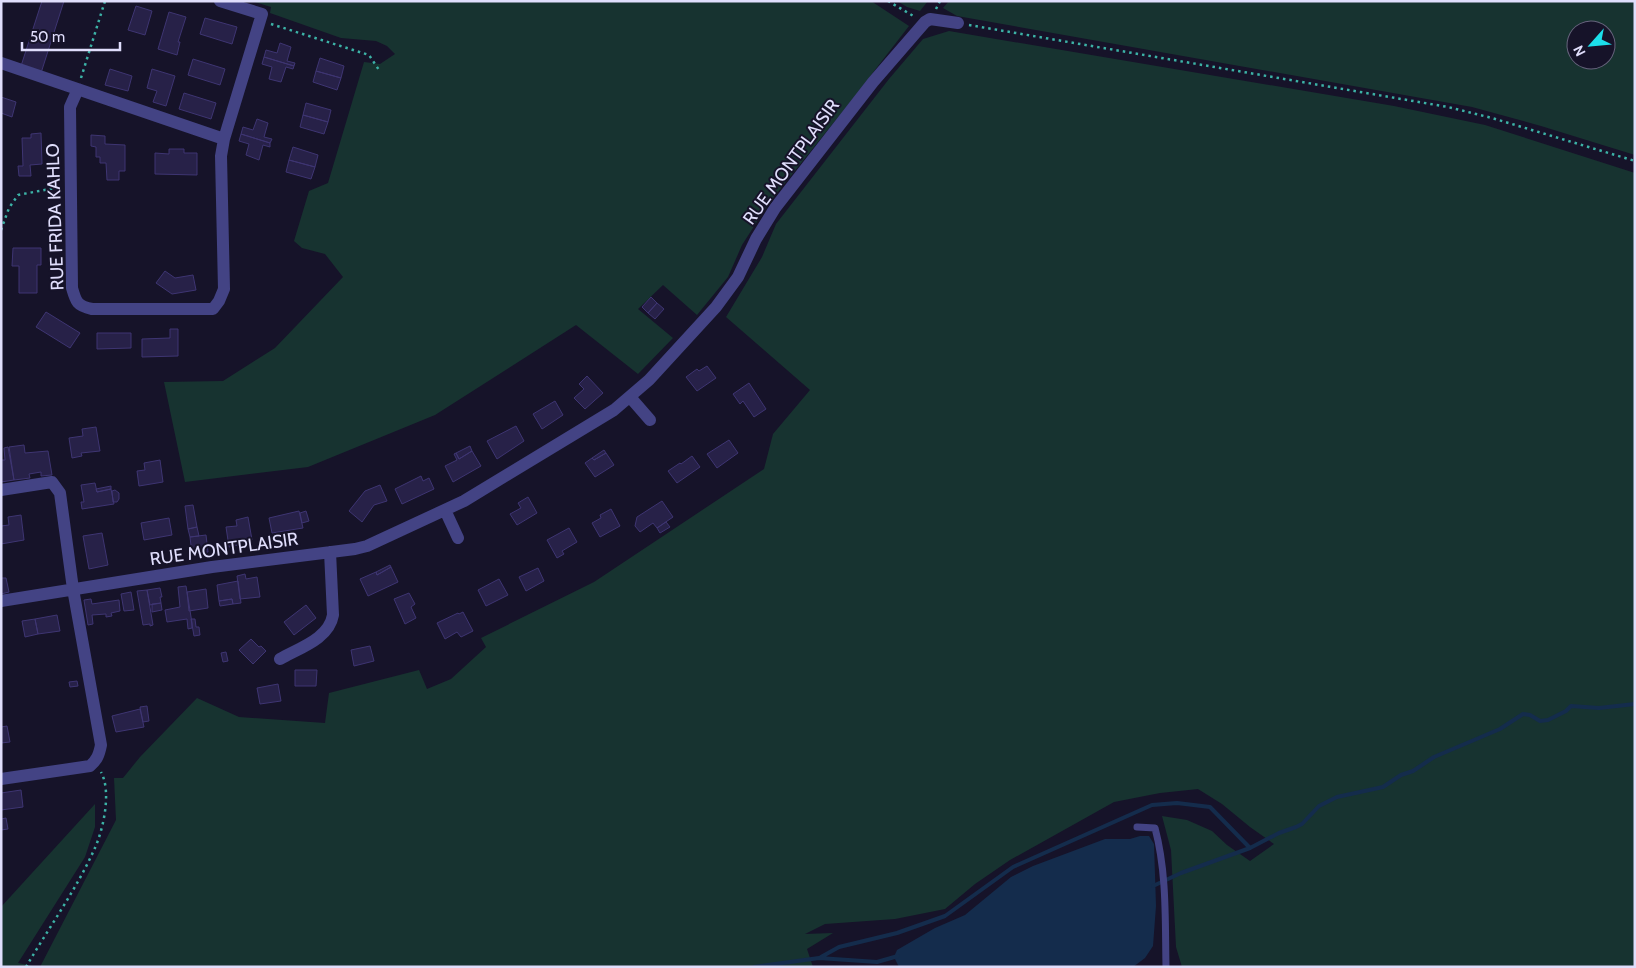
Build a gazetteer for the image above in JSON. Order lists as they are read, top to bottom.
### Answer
{
  "streets": {
    "street": ["RUE MONTPLAISIR", "RUE FRIDA KAHLO"]
  },
  "scale_bar": "50 m",
  "north": "bottom left"
}
